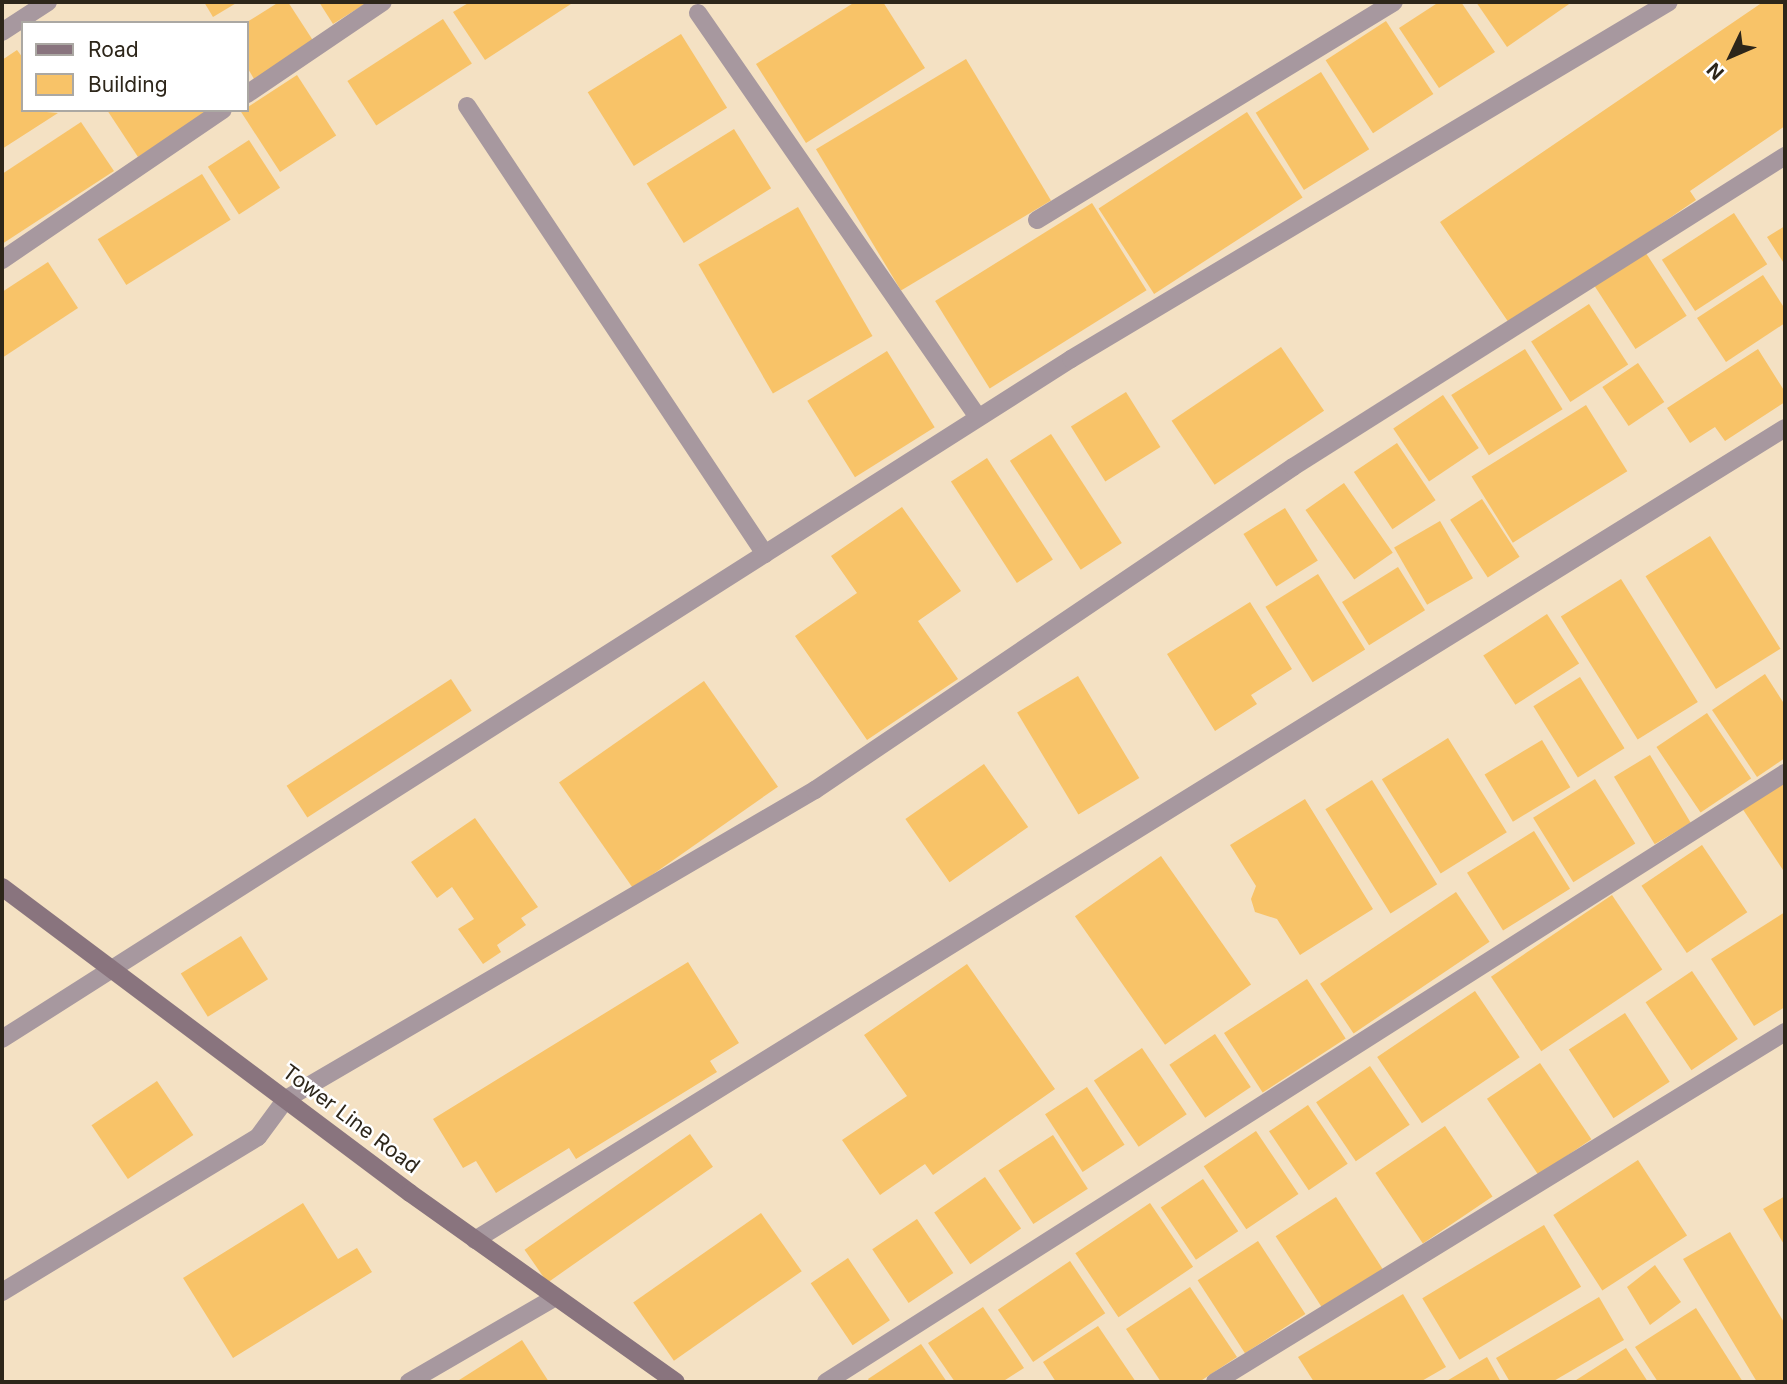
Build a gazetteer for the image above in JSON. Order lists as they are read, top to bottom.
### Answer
{
  "streets": {
    "street": ["Tower Line Road"]
  },
  "legend": ["Road", "Building"],
  "north": "bottom left"
}
